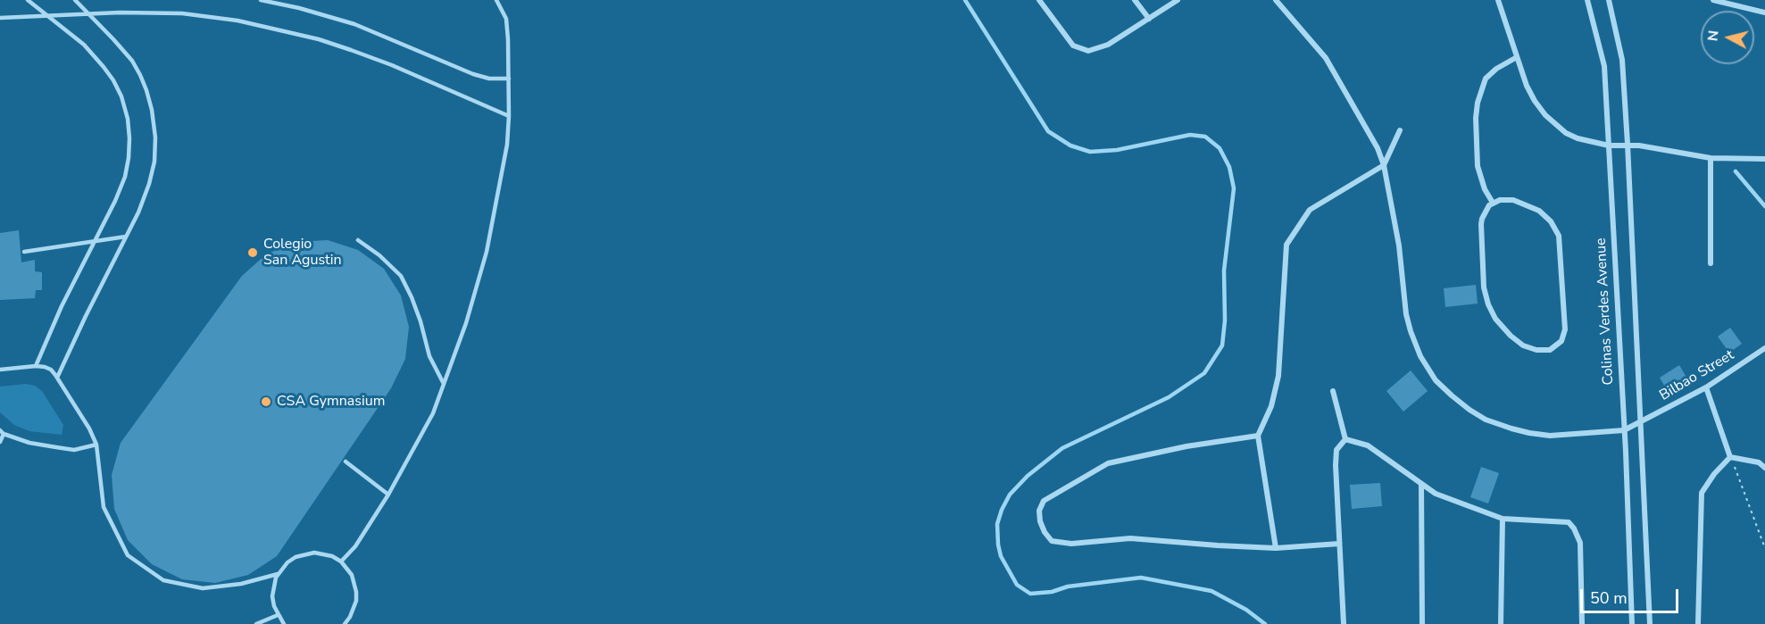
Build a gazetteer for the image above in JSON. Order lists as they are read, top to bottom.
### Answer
{
  "streets": {
    "street": ["Colinas Verdes Avenue", "Bilbao Street"]
  },
  "crossings": [
    ["Colinas Verdes Avenue", "Bilbao Street"]
  ],
  "places": ["Colegio San Agustin", "CSA Gymnasium"],
  "scale_bar": "50 m",
  "north": "left"
}
